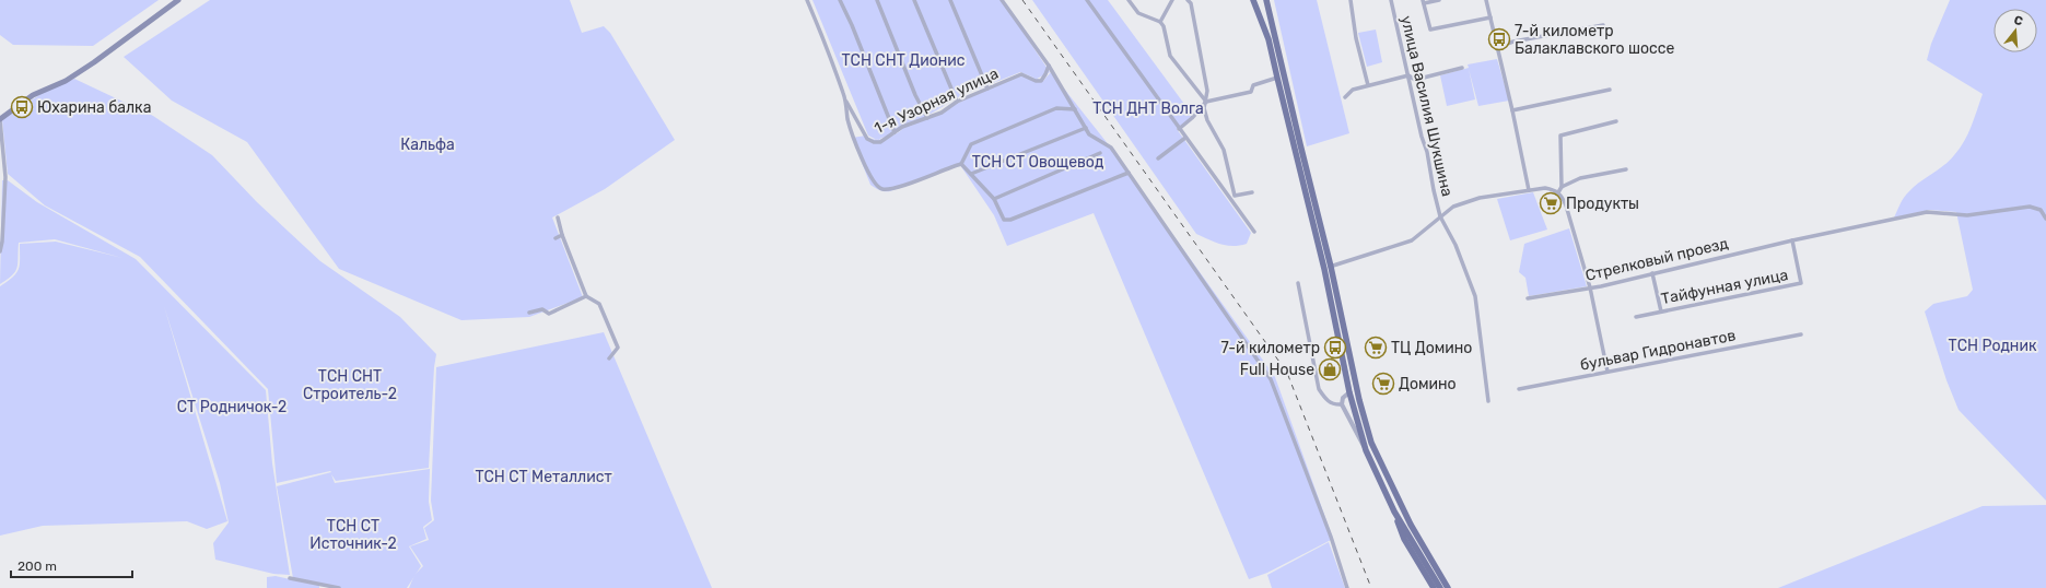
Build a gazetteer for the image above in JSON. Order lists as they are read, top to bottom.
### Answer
{
  "streets": {
    "street": [
      "1-я Узорная улица",
      "улица Василия Шукшина",
      "Стрелковый проезд",
      "Тайфунная улица",
      "бульвар Гидронавтов"
    ]
  },
  "crossings": [
    ["Стрелковый проезд", "Тайфунная улица"]
  ],
  "parks": [
    "ТСН СНТ Дионис",
    "ТСН ДНТ Волга",
    "Кальфа",
    "ТСН СТ Овощевод",
    "ТСН Родник",
    "ТСН СНТ Строитель-2",
    "СТ Родничок-2",
    "ТСН СТ Металлист",
    "ТСН СТ Источник-2"
  ],
  "places": {
    "bus stop": ["7-й километр Балаклавского шоссе", "Юхарина балка", "7-й километр"],
    "supermarket": ["Продукты", "ТЦ Домино", "Домино"],
    "shop": ["Full House"]
  },
  "scale_bar": "200 m",
  "north": "top"
}
